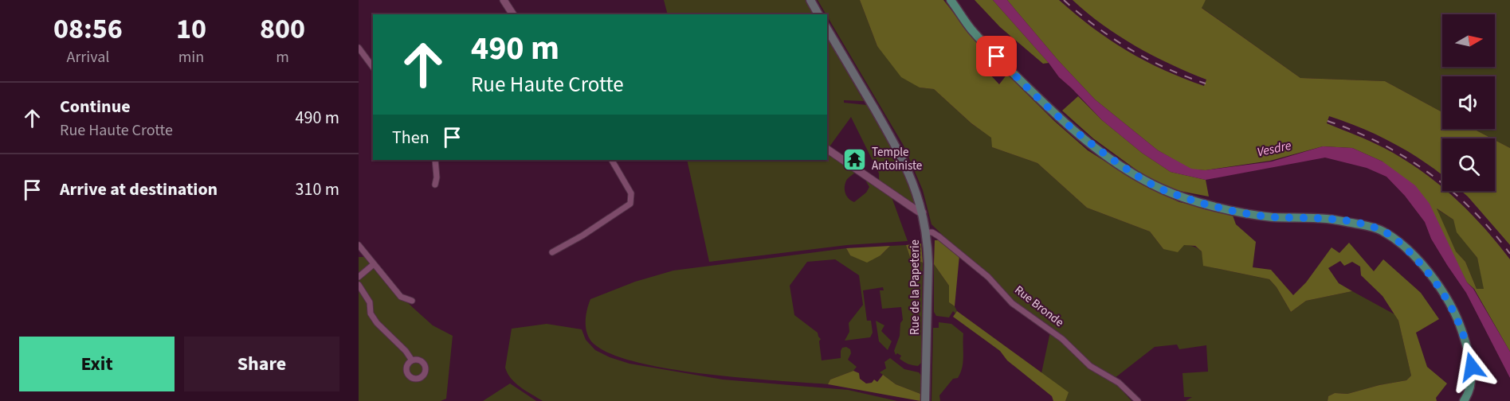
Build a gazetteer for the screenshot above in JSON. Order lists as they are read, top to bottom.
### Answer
{
  "streets": {
    "main road": ["Rue de la Papeterie"],
    "street": ["Rue Bronde"]
  },
  "crossings": [
    ["Rue de la Papeterie", "Rue Bronde"]
  ],
  "water": ["Vesdre"],
  "places": {
    "temple": ["Temple Antoiniste"]
  },
  "north": "right",
  "page": {
    "eta": [
      "08:56",
      "Arrival",
      "10",
      "min",
      "800",
      "m"
    ],
    "turn": ["490 m", "Rue Haute Crotte"],
    "list": [
      {
        "name": "Continue",
        "note": "Rue Haute Crotte",
        "value": "490 m"
      },
      {
        "name": "Arrive at destination",
        "value": "310 m"
      }
    ],
    "then": "Then",
    "buttons": ["Exit", "Share"]
  }
}
